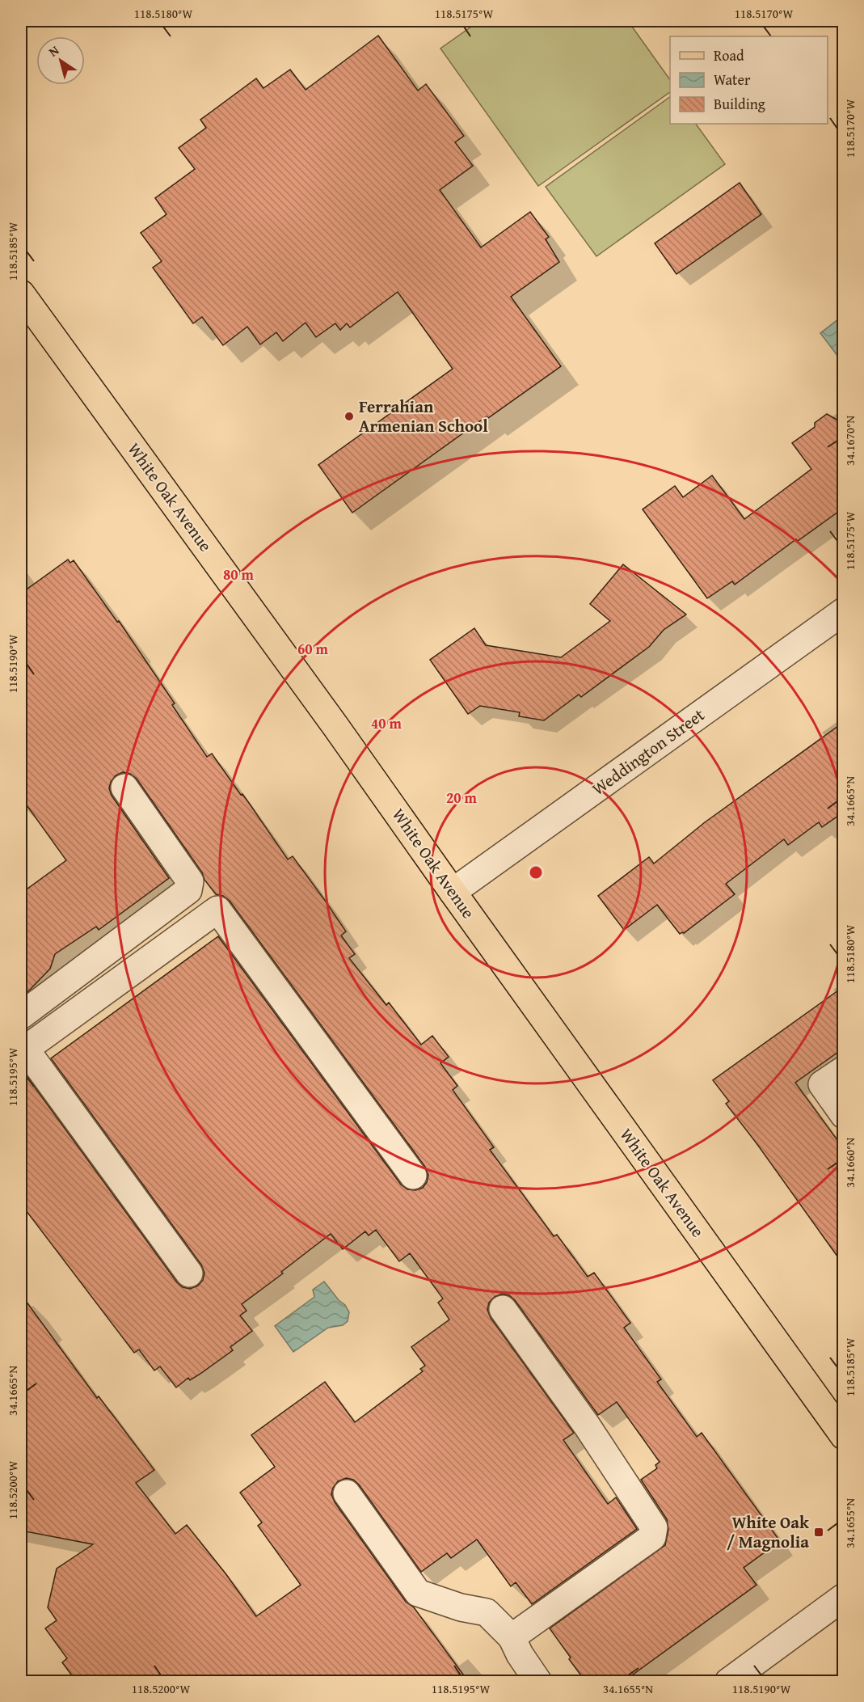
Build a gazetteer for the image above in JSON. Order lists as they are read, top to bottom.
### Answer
{
  "streets": {
    "main road": ["White Oak Avenue"],
    "street": ["Weddington Street"]
  },
  "crossings": [
    ["White Oak Avenue", "Weddington Street"]
  ],
  "places": {
    "other": ["Ferrahian Armenian School"],
    "transit": ["White Oak / Magnolia"]
  },
  "legend": ["Road", "Water", "Building"],
  "north": "top left",
  "coordinates": [
    "118.5180°W",
    "118.5175°W",
    "118.5170°W",
    "118.5185°W",
    "34.1670°N",
    "118.5190°W",
    "34.1665°N",
    "118.5195°W",
    "34.1660°N",
    "118.5200°W",
    "34.1655°N"
  ],
  "rings": [
    "80 m",
    "60 m",
    "40 m",
    "20 m"
  ]
}
